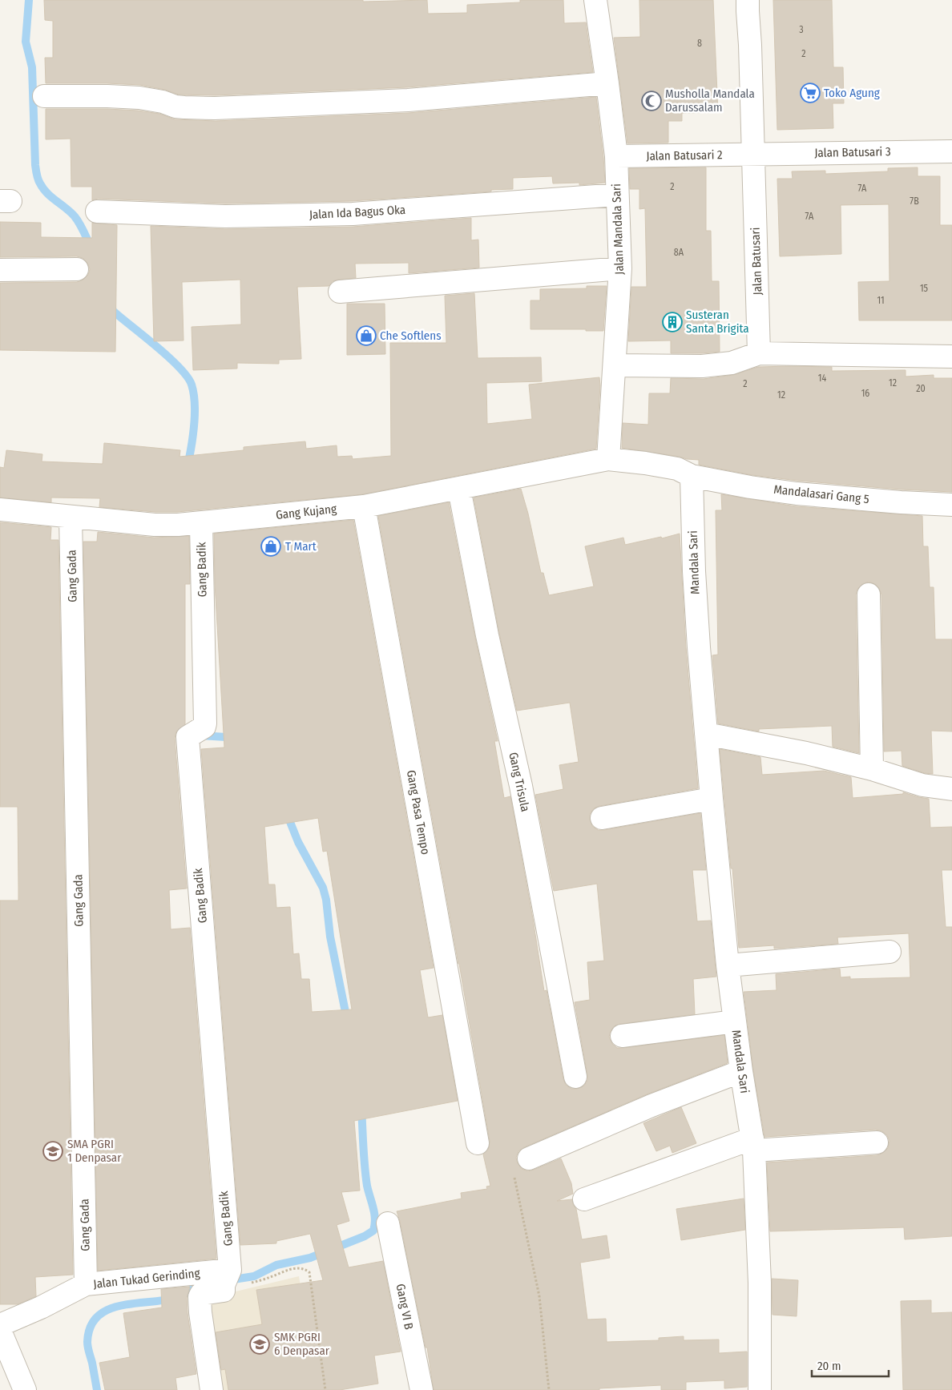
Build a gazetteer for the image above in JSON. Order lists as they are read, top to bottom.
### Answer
{
  "streets": {
    "street": [
      "Jalan Batusari 3",
      "Jalan Batusari 2",
      "Jalan Ida Bagus Oka",
      "Jalan Mandala Sari",
      "Jalan Batusari",
      "Mandalasari Gang 5",
      "Gang Kujang",
      "Mandala Sari",
      "Gang Badik",
      "Gang Gada",
      "Gang Trisula",
      "Gang Pasa Tempo",
      "Jalan Tukad Gerinding",
      "Gang VI B"
    ]
  },
  "crossings": [
    ["Jalan Batusari 3", "Jalan Batusari 2"],
    ["Jalan Batusari 3", "Jalan Batusari"],
    ["Jalan Batusari 2", "Jalan Mandala Sari"],
    ["Jalan Batusari 2", "Jalan Batusari"],
    ["Jalan Ida Bagus Oka", "Jalan Mandala Sari"],
    ["Jalan Mandala Sari", "Gang Kujang"],
    ["Mandalasari Gang 5", "Mandala Sari"],
    ["Gang Kujang", "Gang Badik"],
    ["Gang Kujang", "Gang Gada"],
    ["Gang Kujang", "Gang Trisula"],
    ["Gang Kujang", "Gang Pasa Tempo"],
    ["Gang Badik", "Jalan Tukad Gerinding"],
    ["Gang Gada", "Jalan Tukad Gerinding"]
  ],
  "places": {
    "supermarket": ["Toko Agung"],
    "mosque": ["Musholla Mandala Darussalam"],
    "building": ["Susteran Santa Brigita"],
    "shop": ["Che Softlens", "T Mart"],
    "school or university": ["SMA PGRI 1 Denpasar", "SMK PGRI 6 Denpasar"]
  },
  "house_numbers": [
    "3",
    "8",
    "2",
    "2",
    "7A",
    "7B",
    "7A",
    "8A",
    "15",
    "11",
    "14",
    "12",
    "2",
    "20",
    "16",
    "12"
  ],
  "scale_bar": "20 m"
}
